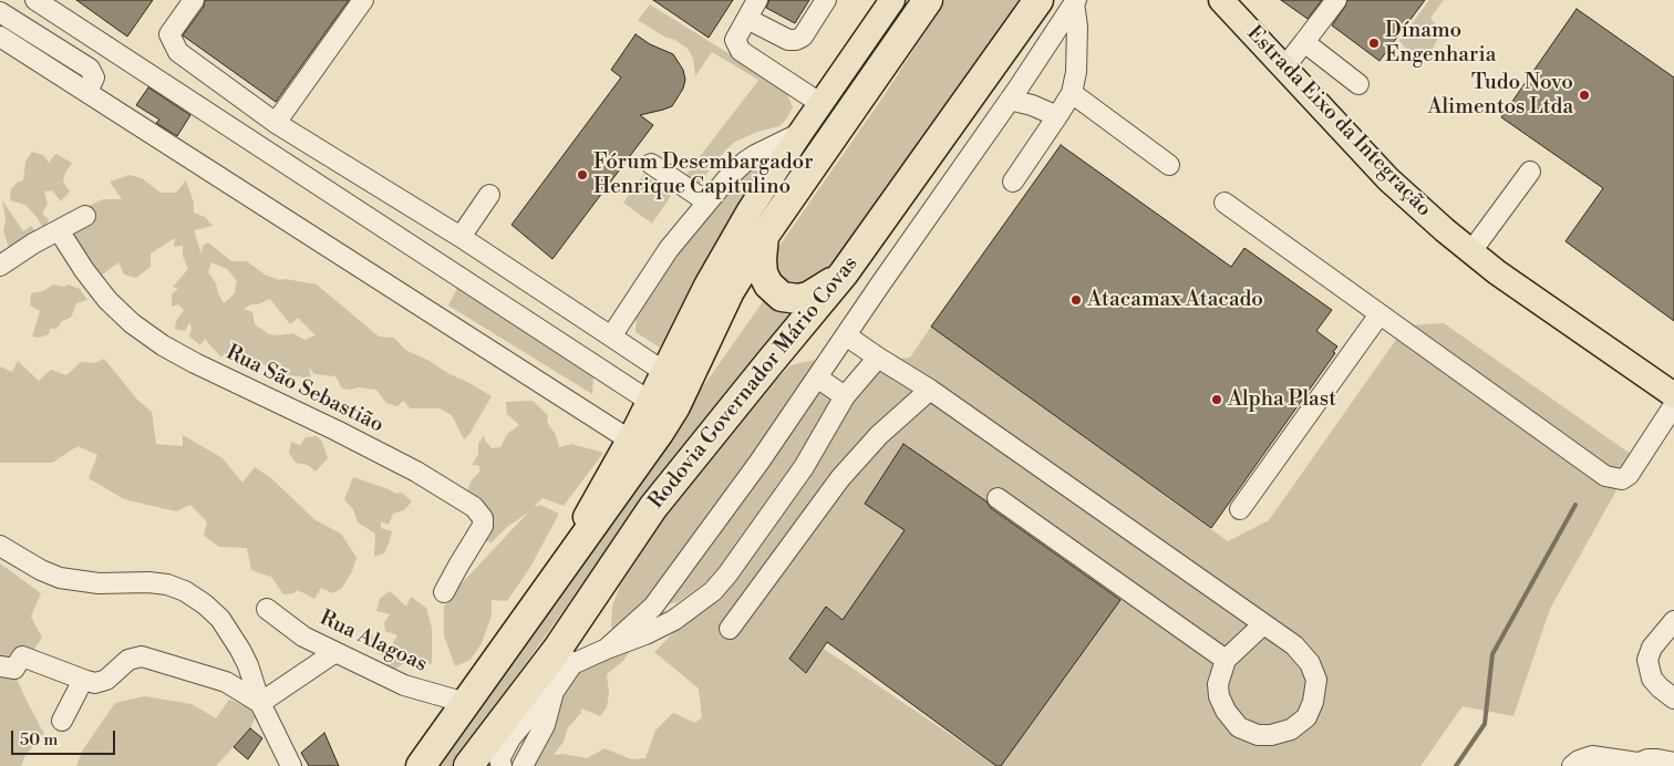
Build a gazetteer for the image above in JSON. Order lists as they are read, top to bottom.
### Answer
{
  "streets": {
    "highway": ["Rodovia Governador Mário Covas"],
    "main road": ["Estrada Eixo da Integração"],
    "street": ["Rua São Sebastião", "Rua Alagoas"]
  },
  "crossings": [
    ["Rodovia Governador Mário Covas", "Rua Alagoas"]
  ],
  "places": [
    "Dínamo Engenharia",
    "Tudo Novo Alimentos Ltda",
    "Fórum Desembargador Henrique Capitulino",
    "Atacamax Atacado",
    "Alpha Plast"
  ],
  "scale_bar": "50 m"
}
